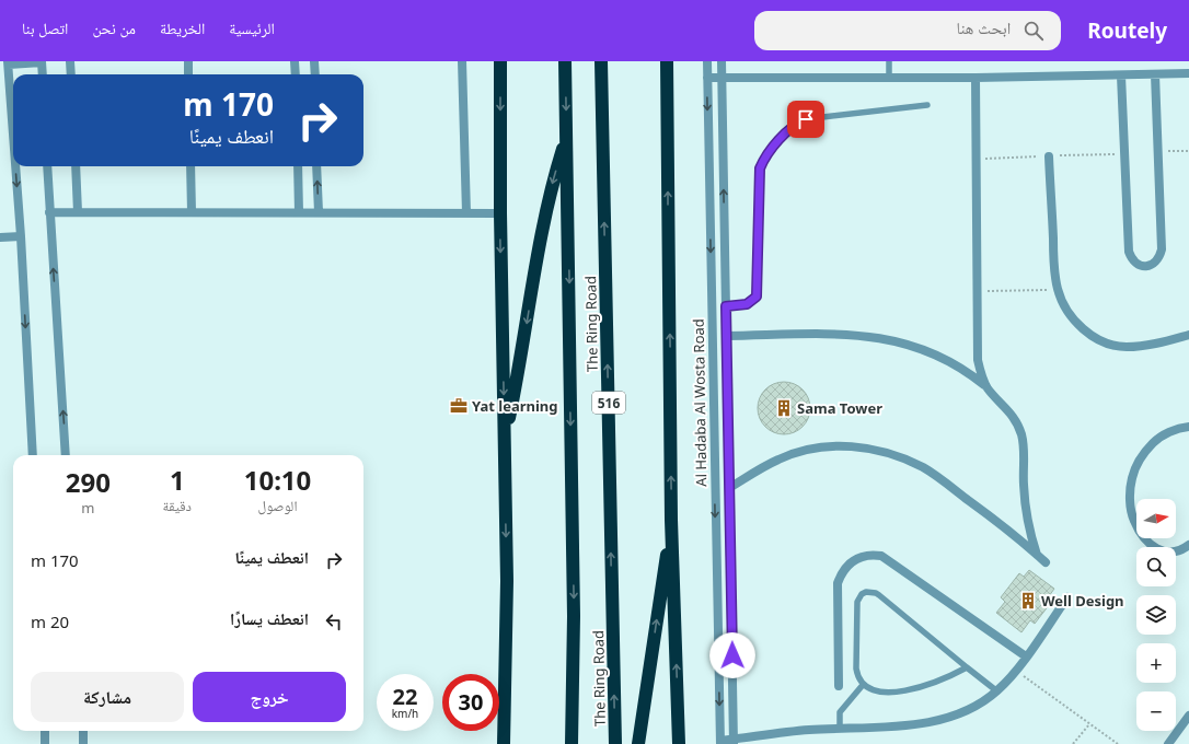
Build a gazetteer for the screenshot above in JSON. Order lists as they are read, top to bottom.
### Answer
{
  "streets": {
    "highway": ["The Ring Road", "516"],
    "street": ["Al Hadaba Al Wosta Road"]
  },
  "places": {
    "office": ["Yat learning"],
    "building": ["Sama Tower", "Well Design"]
  },
  "north": "right",
  "page": {
    "header": "Routely",
    "search": "ابحث هنا",
    "nav": [
      "الرئيسية",
      "الخريطة",
      "من نحن",
      "اتصل بنا"
    ],
    "turn": ["170 m", "انعطف يمينًا"],
    "eta": [
      "10:10",
      "الوصول",
      "1",
      "دقيقة",
      "290",
      "m"
    ],
    "map_buttons": ["+", "−"],
    "list": [
      {
        "name": "انعطف يمينًا",
        "value": "170 m"
      },
      {
        "name": "انعطف يسارًا",
        "value": "20 m"
      }
    ],
    "buttons": ["خروج", "مشاركة"],
    "speed": "22 km/h",
    "limit": "30"
  }
}
